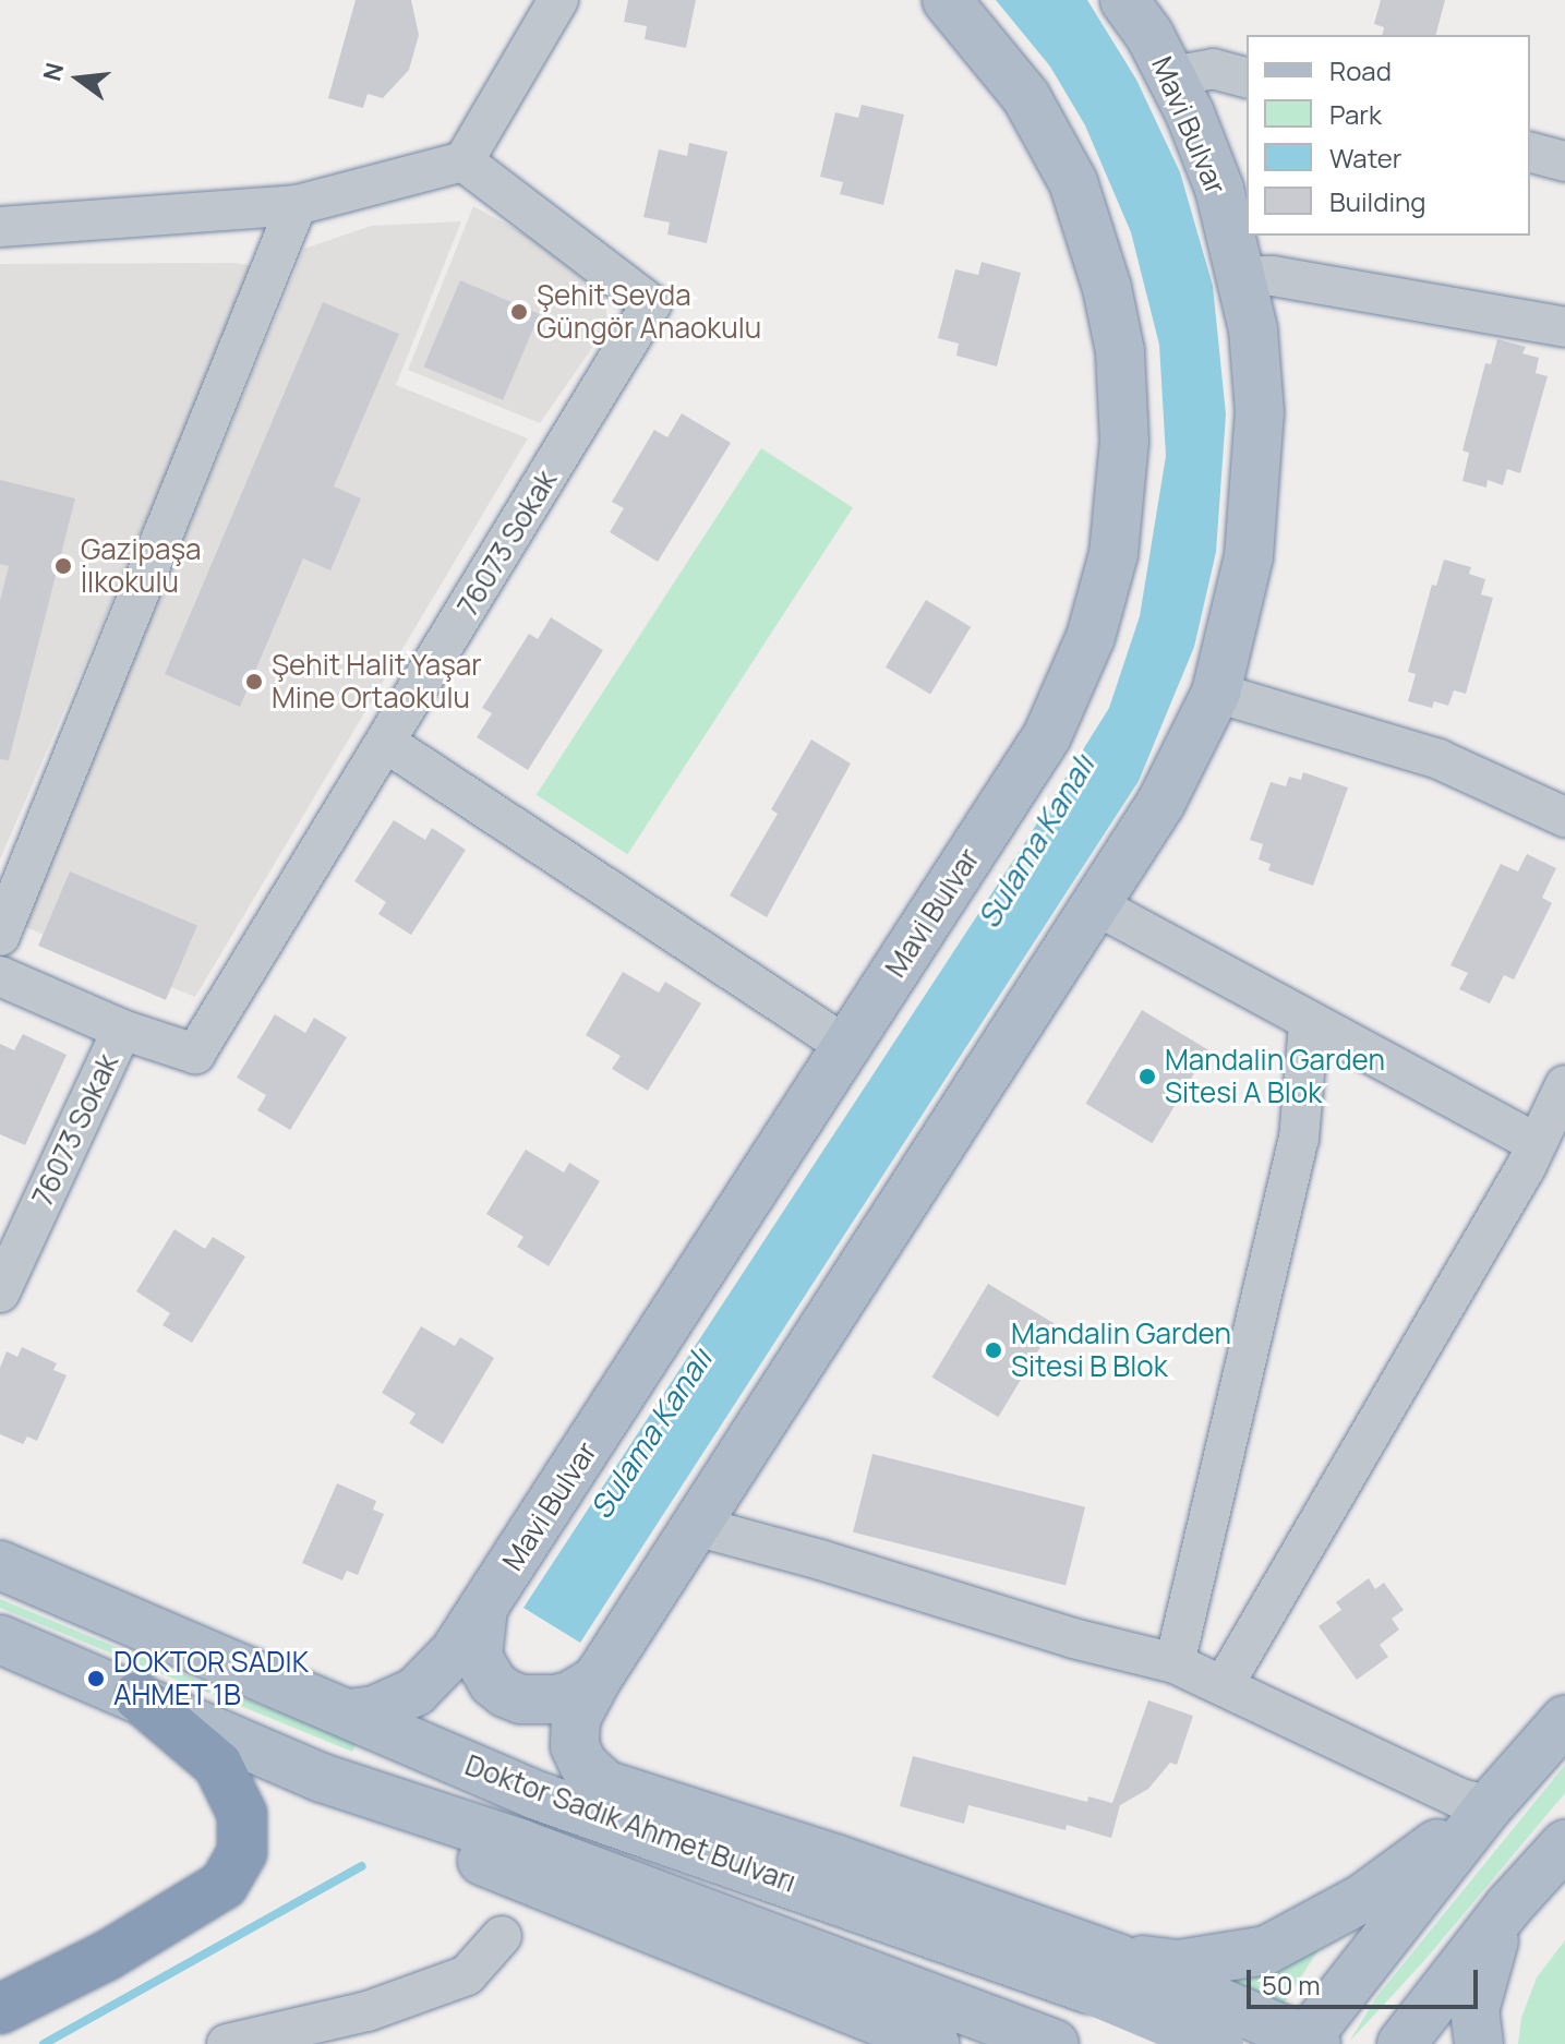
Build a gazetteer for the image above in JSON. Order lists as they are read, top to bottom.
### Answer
{
  "streets": {
    "main road": ["Mavi Bulvar", "Doktor Sadık Ahmet Bulvarı"],
    "street": ["76073 Sokak"]
  },
  "crossings": [
    ["Mavi Bulvar", "Doktor Sadık Ahmet Bulvarı"]
  ],
  "water": ["Sulama Kanalı"],
  "places": [
    "Şehit Sevda Güngör Anaokulu",
    "Gazipaşa İlkokulu",
    "Şehit Halit Yaşar Mine Ortaokulu",
    "Mandalin Garden Sitesi A Blok",
    "Mandalin Garden Sitesi B Blok",
    "DOKTOR SADIK AHMET 1B"
  ],
  "legend": [
    "Road",
    "Park",
    "Water",
    "Building"
  ],
  "scale_bar": "50 m",
  "north": "left"
}
